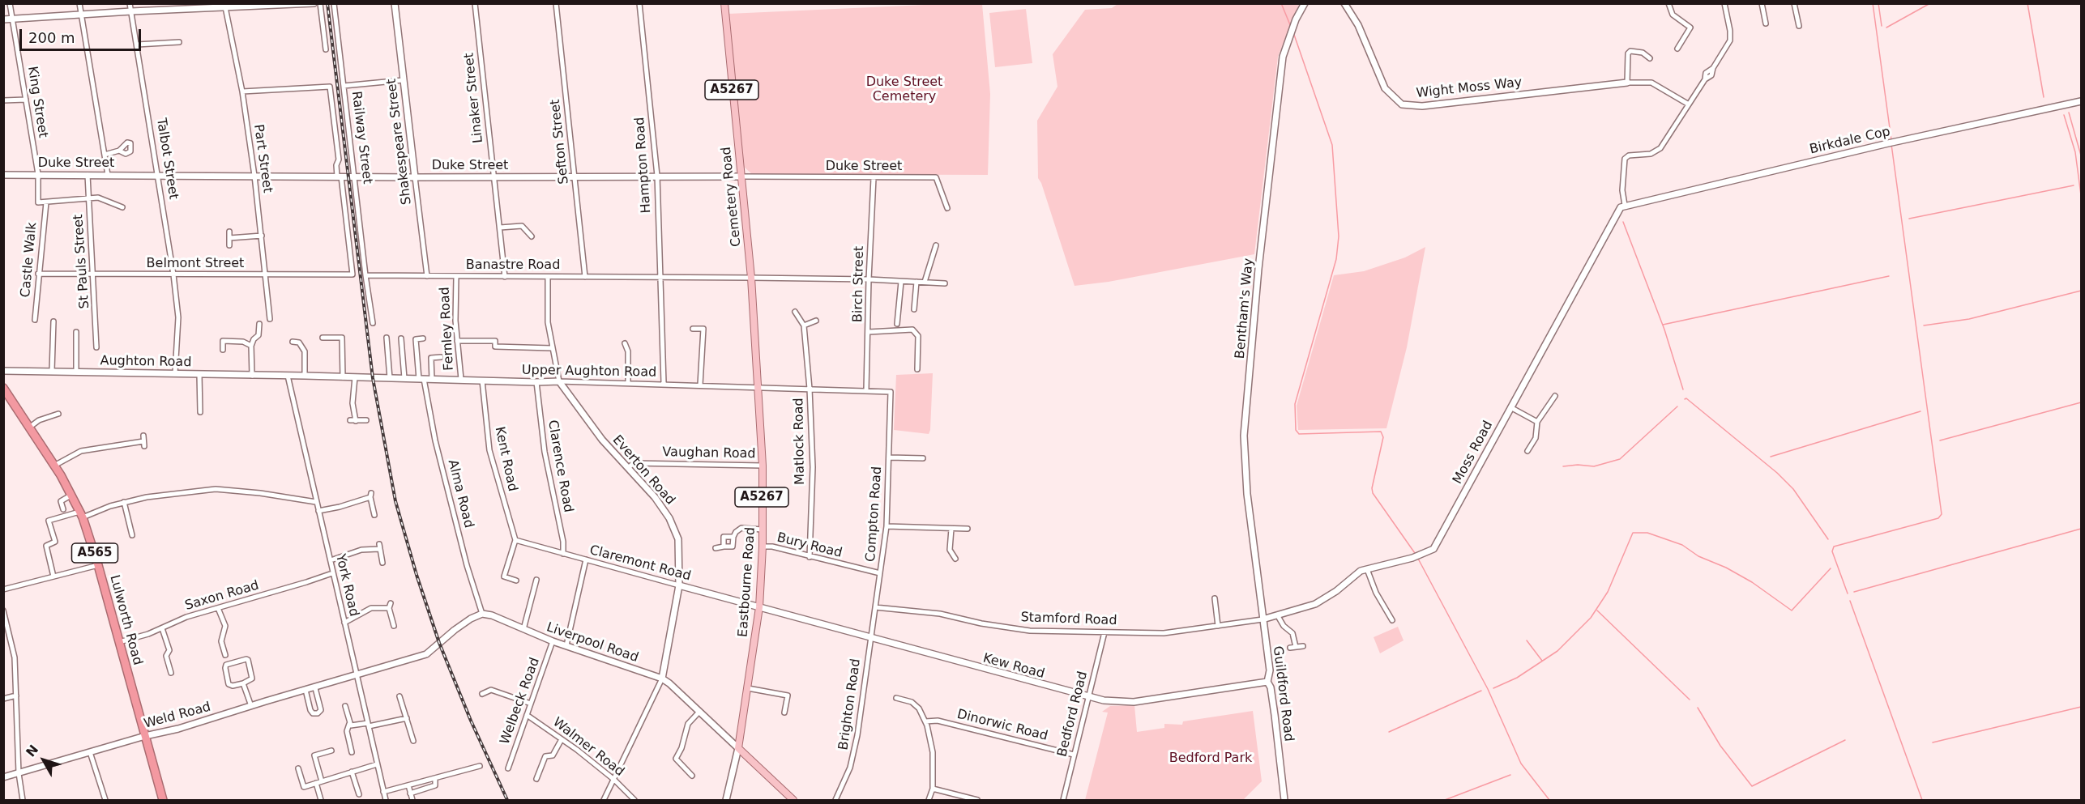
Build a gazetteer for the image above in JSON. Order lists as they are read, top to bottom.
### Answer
{
  "streets": {
    "highway": ["A565", "Lulworth Road"],
    "main road": [
      "A5267",
      "Cemetery Road",
      "Eastbourne Road",
      "Liverpool Road"
    ],
    "street": [
      "Wight Moss Way",
      "Linaker Street",
      "King Street",
      "Railway Street",
      "Birkdale Cop",
      "Shakespeare Street",
      "Sefton Street",
      "Talbot Street",
      "Part Street",
      "Duke Street",
      "Hampton Road",
      "Castle Walk",
      "St Pauls Street",
      "Belmont Street",
      "Banastre Road",
      "Birch Street",
      "Bentham's Way",
      "Fernley Road",
      "Aughton Road",
      "Upper Aughton Road",
      "Matlock Road",
      "Moss Road",
      "Vaughan Road",
      "Kent Road",
      "Clarence Road",
      "Everton Road",
      "Alma Road",
      "Compton Road",
      "Bury Road",
      "Claremont Road",
      "York Road",
      "Saxon Road",
      "Stamford Road",
      "Kew Road",
      "Guildford Road",
      "Welbeck Road",
      "Brighton Road",
      "Bedford Road",
      "Weld Road",
      "Dinorwic Road",
      "Walmer Road"
    ]
  },
  "crossings": [
    ["Linaker Street", "Duke Street"],
    ["Linaker Street", "Banastre Road"],
    ["King Street", "Duke Street"],
    ["King Street", "Castle Walk"],
    ["Railway Street", "Duke Street"],
    ["Railway Street", "Banastre Road"],
    ["Birkdale Cop", "Moss Road"],
    ["Shakespeare Street", "Duke Street"],
    ["Shakespeare Street", "Banastre Road"],
    ["Sefton Street", "Duke Street"],
    ["Sefton Street", "Banastre Road"],
    ["Talbot Street", "Duke Street"],
    ["Talbot Street", "Belmont Street"],
    ["Talbot Street", "Aughton Road"],
    ["Part Street", "Duke Street"],
    ["Part Street", "Belmont Street"],
    ["Duke Street", "Hampton Road"],
    ["Duke Street", "Cemetery Road"],
    ["Duke Street", "St Pauls Street"],
    ["Duke Street", "Belmont Street"],
    ["Duke Street", "Birch Street"],
    ["Hampton Road", "Banastre Road"],
    ["Hampton Road", "Upper Aughton Road"],
    ["Cemetery Road", "Banastre Road"],
    ["Cemetery Road", "Upper Aughton Road"],
    ["Cemetery Road", "Eastbourne Road"],
    ["Castle Walk", "Belmont Street"],
    ["St Pauls Street", "Belmont Street"],
    ["Banastre Road", "Birch Street"],
    ["Banastre Road", "Fernley Road"],
    ["Birch Street", "Upper Aughton Road"],
    ["Bentham's Way", "Moss Road"],
    ["Bentham's Way", "Stamford Road"],
    ["Bentham's Way", "Guildford Road"],
    ["Fernley Road", "Upper Aughton Road"],
    ["Aughton Road", "Upper Aughton Road"],
    ["Aughton Road", "York Road"],
    ["Upper Aughton Road", "Matlock Road"],
    ["Upper Aughton Road", "Kent Road"],
    ["Upper Aughton Road", "Clarence Road"],
    ["Upper Aughton Road", "Everton Road"],
    ["Upper Aughton Road", "Alma Road"],
    ["Upper Aughton Road", "Compton Road"],
    ["Upper Aughton Road", "Eastbourne Road"],
    ["Upper Aughton Road", "York Road"],
    ["Matlock Road", "Bury Road"],
    ["Moss Road", "Stamford Road"],
    ["Moss Road", "Guildford Road"],
    ["Vaughan Road", "Everton Road"],
    ["Vaughan Road", "Eastbourne Road"],
    ["Kent Road", "Claremont Road"],
    ["Clarence Road", "Claremont Road"],
    ["Everton Road", "Claremont Road"],
    ["Everton Road", "Liverpool Road"],
    ["Alma Road", "Liverpool Road"],
    ["Compton Road", "Bury Road"],
    ["Compton Road", "Stamford Road"],
    ["Compton Road", "Kew Road"],
    ["Compton Road", "Brighton Road"],
    ["Bury Road", "Eastbourne Road"],
    ["A565", "Lulworth Road"],
    ["A565", "Weld Road"],
    ["Claremont Road", "Eastbourne Road"],
    ["Claremont Road", "Kew Road"],
    ["Eastbourne Road", "Liverpool Road"],
    ["Eastbourne Road", "Kew Road"],
    ["York Road", "Saxon Road"],
    ["York Road", "Weld Road"],
    ["Saxon Road", "Lulworth Road"],
    ["Stamford Road", "Guildford Road"],
    ["Stamford Road", "Bedford Road"],
    ["Lulworth Road", "Weld Road"],
    ["Liverpool Road", "Welbeck Road"],
    ["Kew Road", "Guildford Road"],
    ["Kew Road", "Brighton Road"],
    ["Kew Road", "Bedford Road"],
    ["Welbeck Road", "Walmer Road"],
    ["Bedford Road", "Dinorwic Road"]
  ],
  "parks": ["Duke Street Cemetery", "Bedford Park"],
  "scale_bar": "200 m",
  "north": "top left"
}
